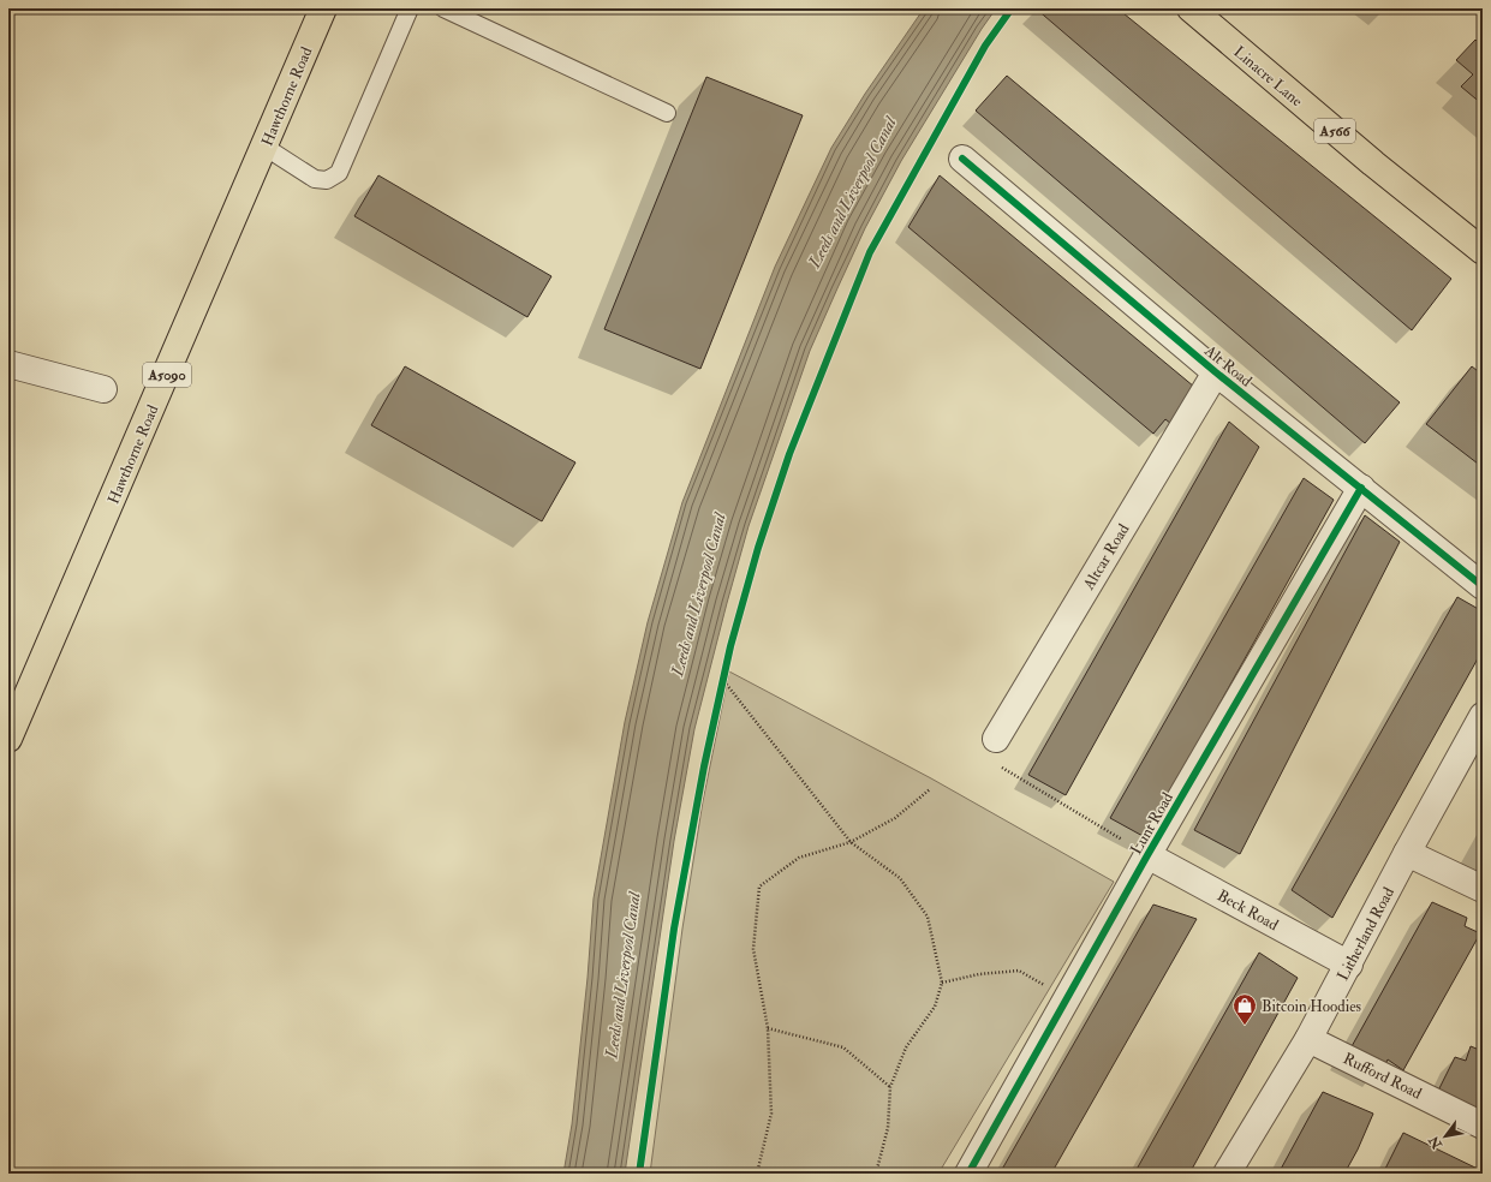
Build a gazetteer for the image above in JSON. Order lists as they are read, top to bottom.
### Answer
{
  "streets": {
    "main road": [
      "Linacre Lane",
      "Hawthorne Road",
      "A566",
      "A5090"
    ],
    "street": [
      "Alt Road",
      "Altcar Road",
      "Lunt Road",
      "Beck Road",
      "Litherland Road",
      "Rufford Road"
    ]
  },
  "crossings": [
    ["Alt Road", "Altcar Road"],
    ["Alt Road", "Lunt Road"],
    ["Lunt Road", "Beck Road"],
    ["Beck Road", "Litherland Road"],
    ["Litherland Road", "Rufford Road"]
  ],
  "water": ["Leeds and Liverpool Canal"],
  "places": {
    "shop": ["Bitcoin Hoodies"]
  },
  "north": "bottom left"
}
